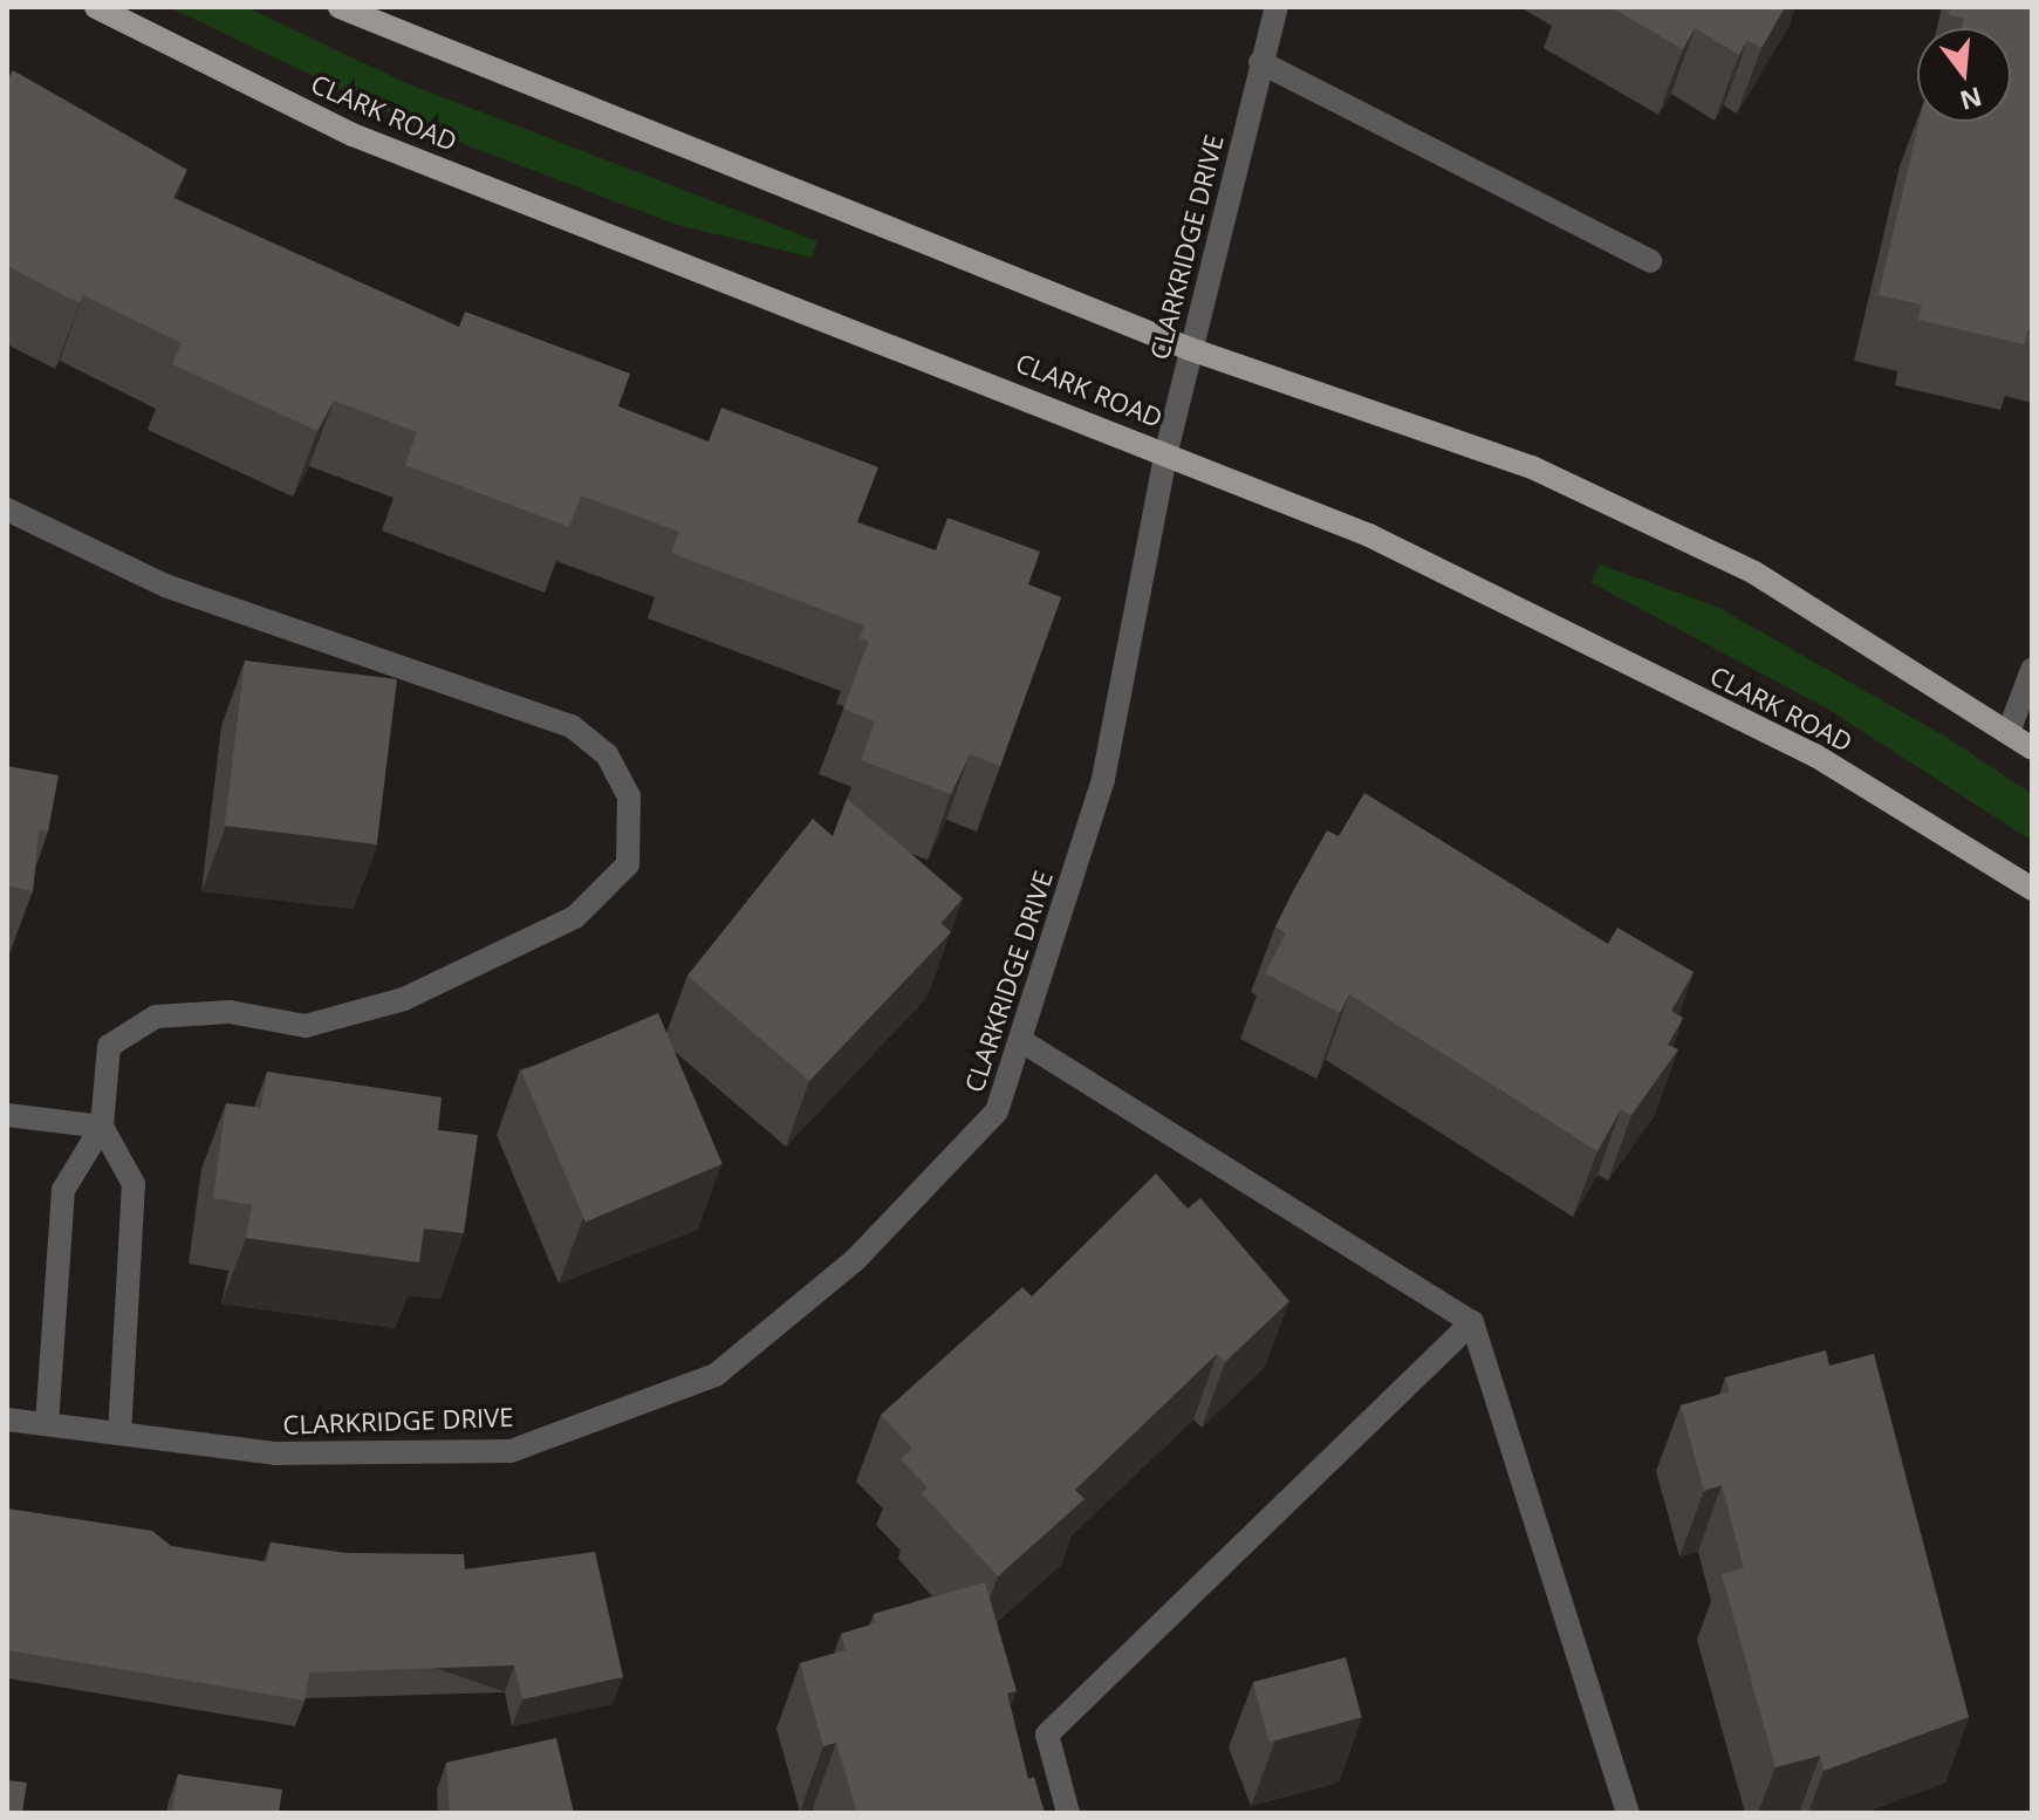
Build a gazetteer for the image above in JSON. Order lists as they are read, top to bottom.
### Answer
{
  "streets": {
    "main road": ["CLARK ROAD"],
    "street": ["CLARKRIDGE DRIVE"]
  },
  "crossings": [
    ["CLARK ROAD", "CLARKRIDGE DRIVE"]
  ],
  "north": "bottom"
}
